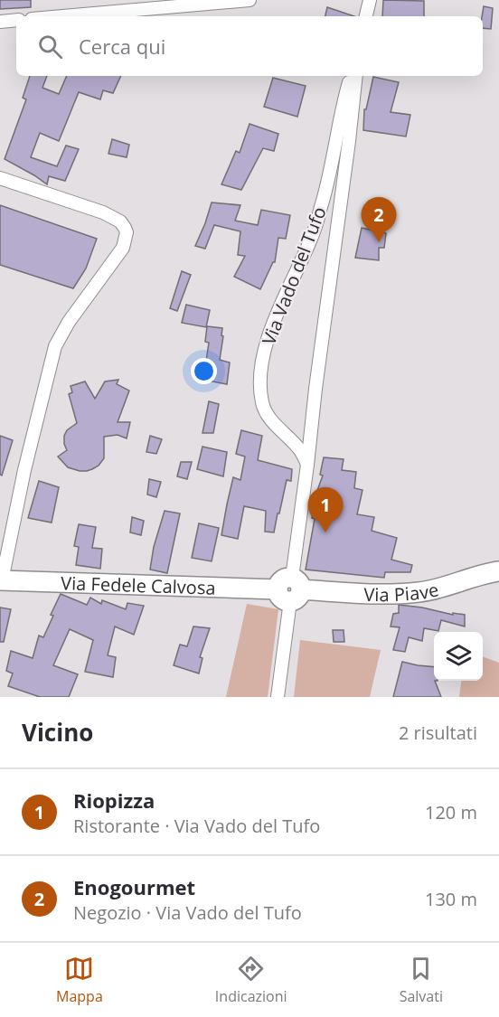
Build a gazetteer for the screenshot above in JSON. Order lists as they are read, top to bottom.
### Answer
{
  "streets": {
    "main road": ["Via Fedele Calvosa", "Via Piave"],
    "street": ["Via Vado del Tufo"]
  },
  "crossings": [
    ["Via Vado del Tufo", "Via Fedele Calvosa"],
    ["Via Vado del Tufo", "Via Piave"],
    ["Via Fedele Calvosa", "Via Piave"]
  ],
  "page": {
    "search": "Cerca qui",
    "pins": ["2", "1"],
    "heading": ["Vicino", "2 risultati"],
    "list": [
      {
        "mark": "1",
        "name": "Riopizza",
        "note": "Ristorante · Via Vado del Tufo",
        "value": "120 m"
      },
      {
        "mark": "2",
        "name": "Enogourmet",
        "note": "Negozio · Via Vado del Tufo",
        "value": "130 m"
      }
    ],
    "nav": ["Mappa", "Indicazioni", "Salvati"]
  }
}
